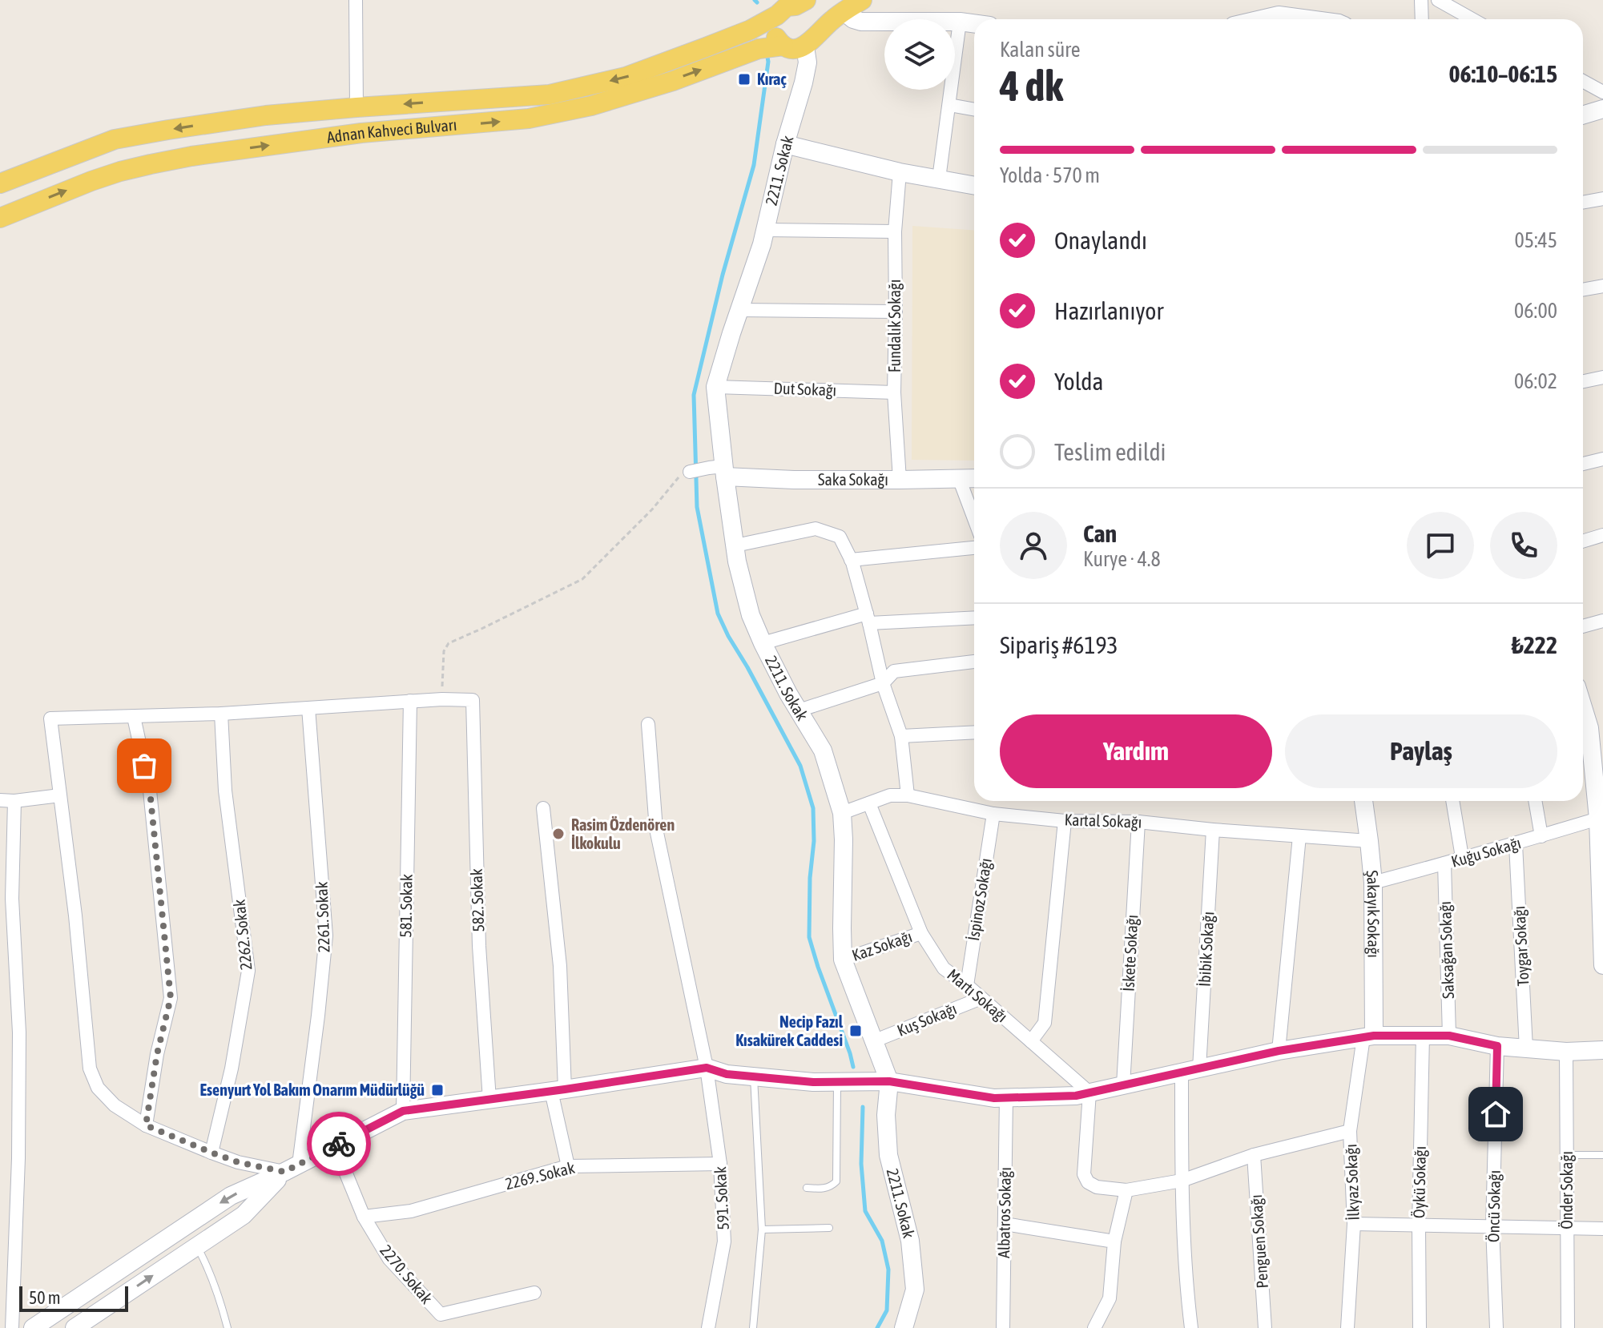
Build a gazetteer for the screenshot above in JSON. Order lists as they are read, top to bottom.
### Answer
{
  "streets": {
    "main road": ["Adnan Kahveci Bulvarı"],
    "street": [
      "2211. Sokak",
      "Fundalık Sokağı",
      "Dut Sokağı",
      "Saka Sokağı",
      "Kartal Sokağı",
      "Kuğu Sokağı",
      "İspinoz Sokağı",
      "582. Sokak",
      "581. Sokak",
      "Şakayık Sokağı",
      "2261. Sokak",
      "2262. Sokak",
      "Kaz Sokağı",
      "Toygar Sokağı",
      "İbibik Sokağı",
      "Saksağan Sokağı",
      "İskete Sokağı",
      "Martı Sokağı",
      "Kuş Sokağı",
      "2269. Sokak",
      "İlkyaz Sokağı",
      "Öykü Sokağı",
      "Önder Sokağı",
      "591. Sokak",
      "Öncü Sokağı",
      "Albatros Sokağı",
      "Penguen Sokağı",
      "2270. Sokak"
    ]
  },
  "crossings": [
    ["Adnan Kahveci Bulvarı", "2211. Sokak"],
    ["2211. Sokak", "Dut Sokağı"],
    ["2211. Sokak", "Saka Sokağı"],
    ["2211. Sokak", "Kartal Sokağı"],
    ["2211. Sokak", "Kaz Sokağı"],
    ["2211. Sokak", "Kuş Sokağı"],
    ["Fundalık Sokağı", "Dut Sokağı"],
    ["Fundalık Sokağı", "Saka Sokağı"],
    ["Kartal Sokağı", "İspinoz Sokağı"],
    ["Kartal Sokağı", "Şakayık Sokağı"],
    ["Kartal Sokağı", "İbibik Sokağı"],
    ["Kartal Sokağı", "İskete Sokağı"],
    ["Kartal Sokağı", "Martı Sokağı"],
    ["Kuğu Sokağı", "Şakayık Sokağı"],
    ["Kuğu Sokağı", "Toygar Sokağı"],
    ["Kuğu Sokağı", "Saksağan Sokağı"],
    ["İspinoz Sokağı", "Martı Sokağı"],
    ["Şakayık Sokağı", "İlkyaz Sokağı"],
    ["Kaz Sokağı", "Martı Sokağı"],
    ["Martı Sokağı", "Kuş Sokağı"],
    ["2269. Sokak", "591. Sokak"],
    ["2269. Sokak", "2270. Sokak"]
  ],
  "places": {
    "transit": ["Kıraç", "Necip Fazıl Kısakürek Caddesi", "Esenyurt Yol Bakım Onarım Müdürlüğü"],
    "other": ["Rasim Özdenören İlkokulu"]
  },
  "scale_bar": "50 m",
  "page": {
    "heading": ["4 dk", "Kalan süre", "06:10–06:15"],
    "panel": [
      "Can",
      "Kurye · 4.8",
      "Sipariş #6193",
      "₺222"
    ],
    "bar": "Yolda · 570 m",
    "list": [
      ["Onaylandı", "05:45"],
      ["Hazırlanıyor", "06:00"],
      ["Yolda", "06:02"],
      "Teslim edildi"
    ],
    "buttons": ["Yardım", "Paylaş"],
    "scale": "50 m"
  }
}
